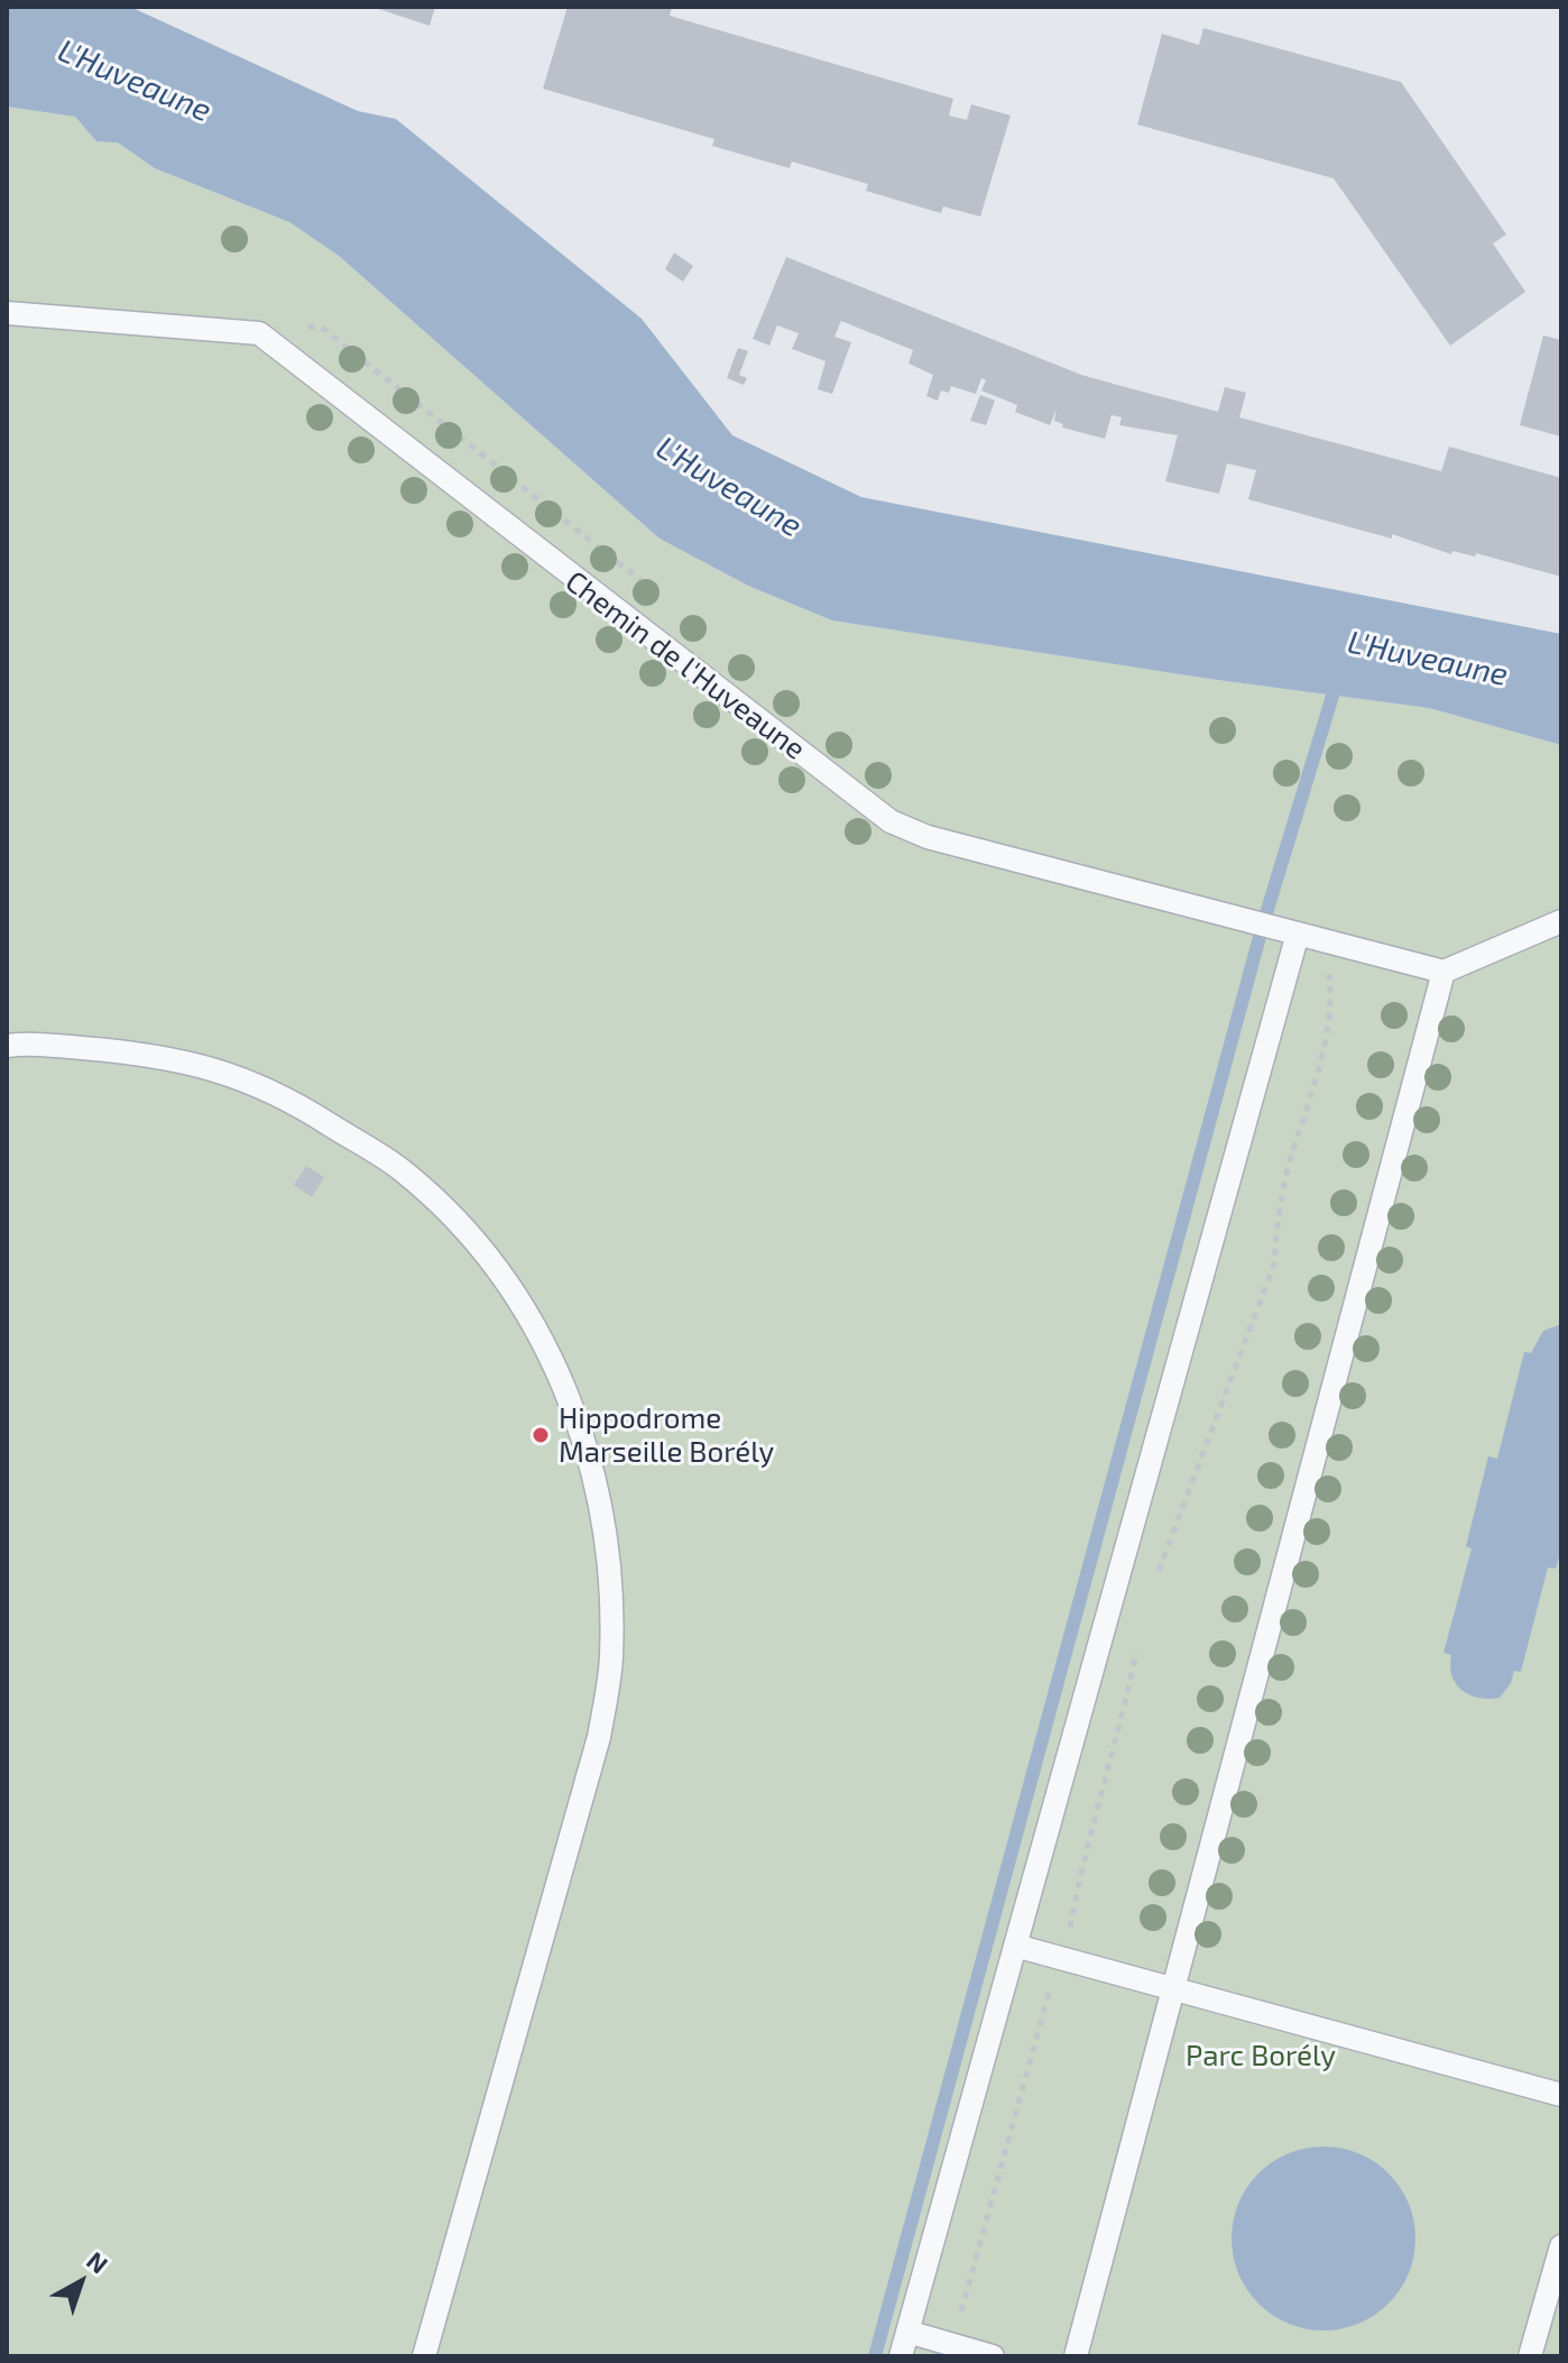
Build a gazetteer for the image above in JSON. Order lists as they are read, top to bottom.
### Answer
{
  "streets": {
    "lane": ["Chemin de l'Huveaune"]
  },
  "water": ["L'Huveaune"],
  "parks": ["Parc Borély"],
  "places": ["Hippodrome Marseille Borély"],
  "north": "top right"
}
